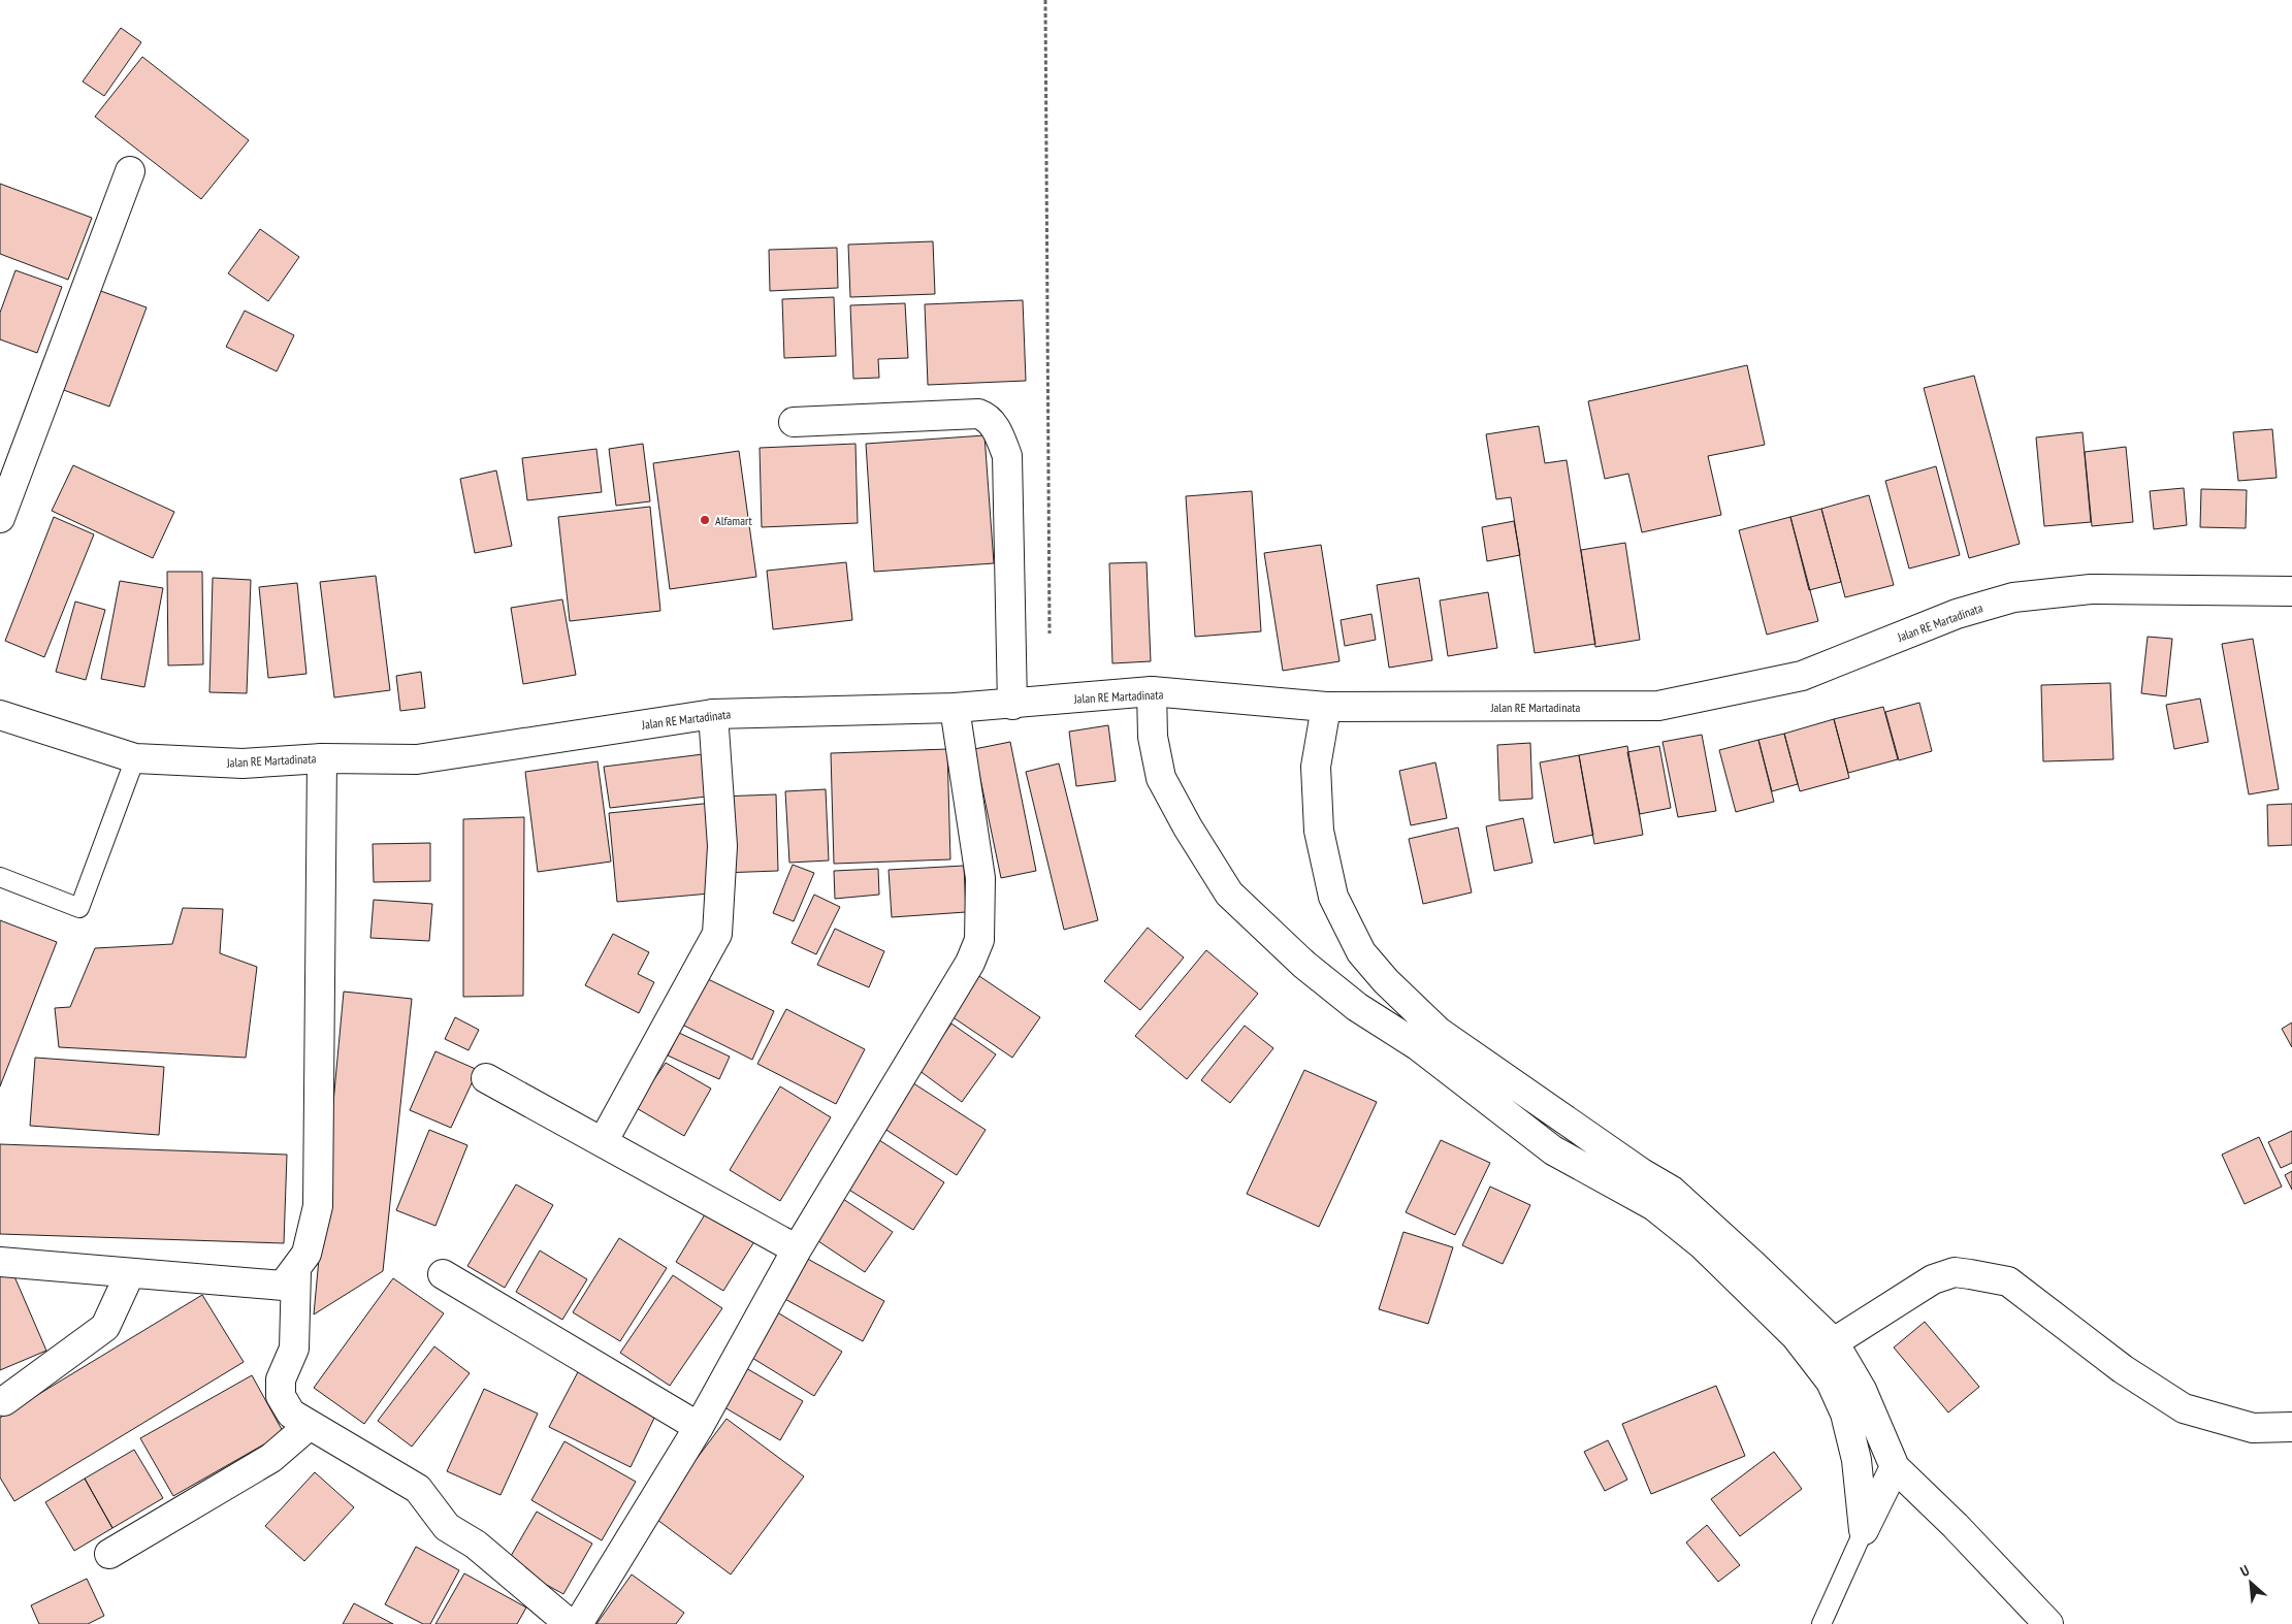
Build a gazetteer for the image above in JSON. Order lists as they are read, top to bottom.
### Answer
{
  "streets": {
    "main road": ["Jalan RE Martadinata"]
  },
  "places": ["Alfamart"],
  "north": "top left"
}
